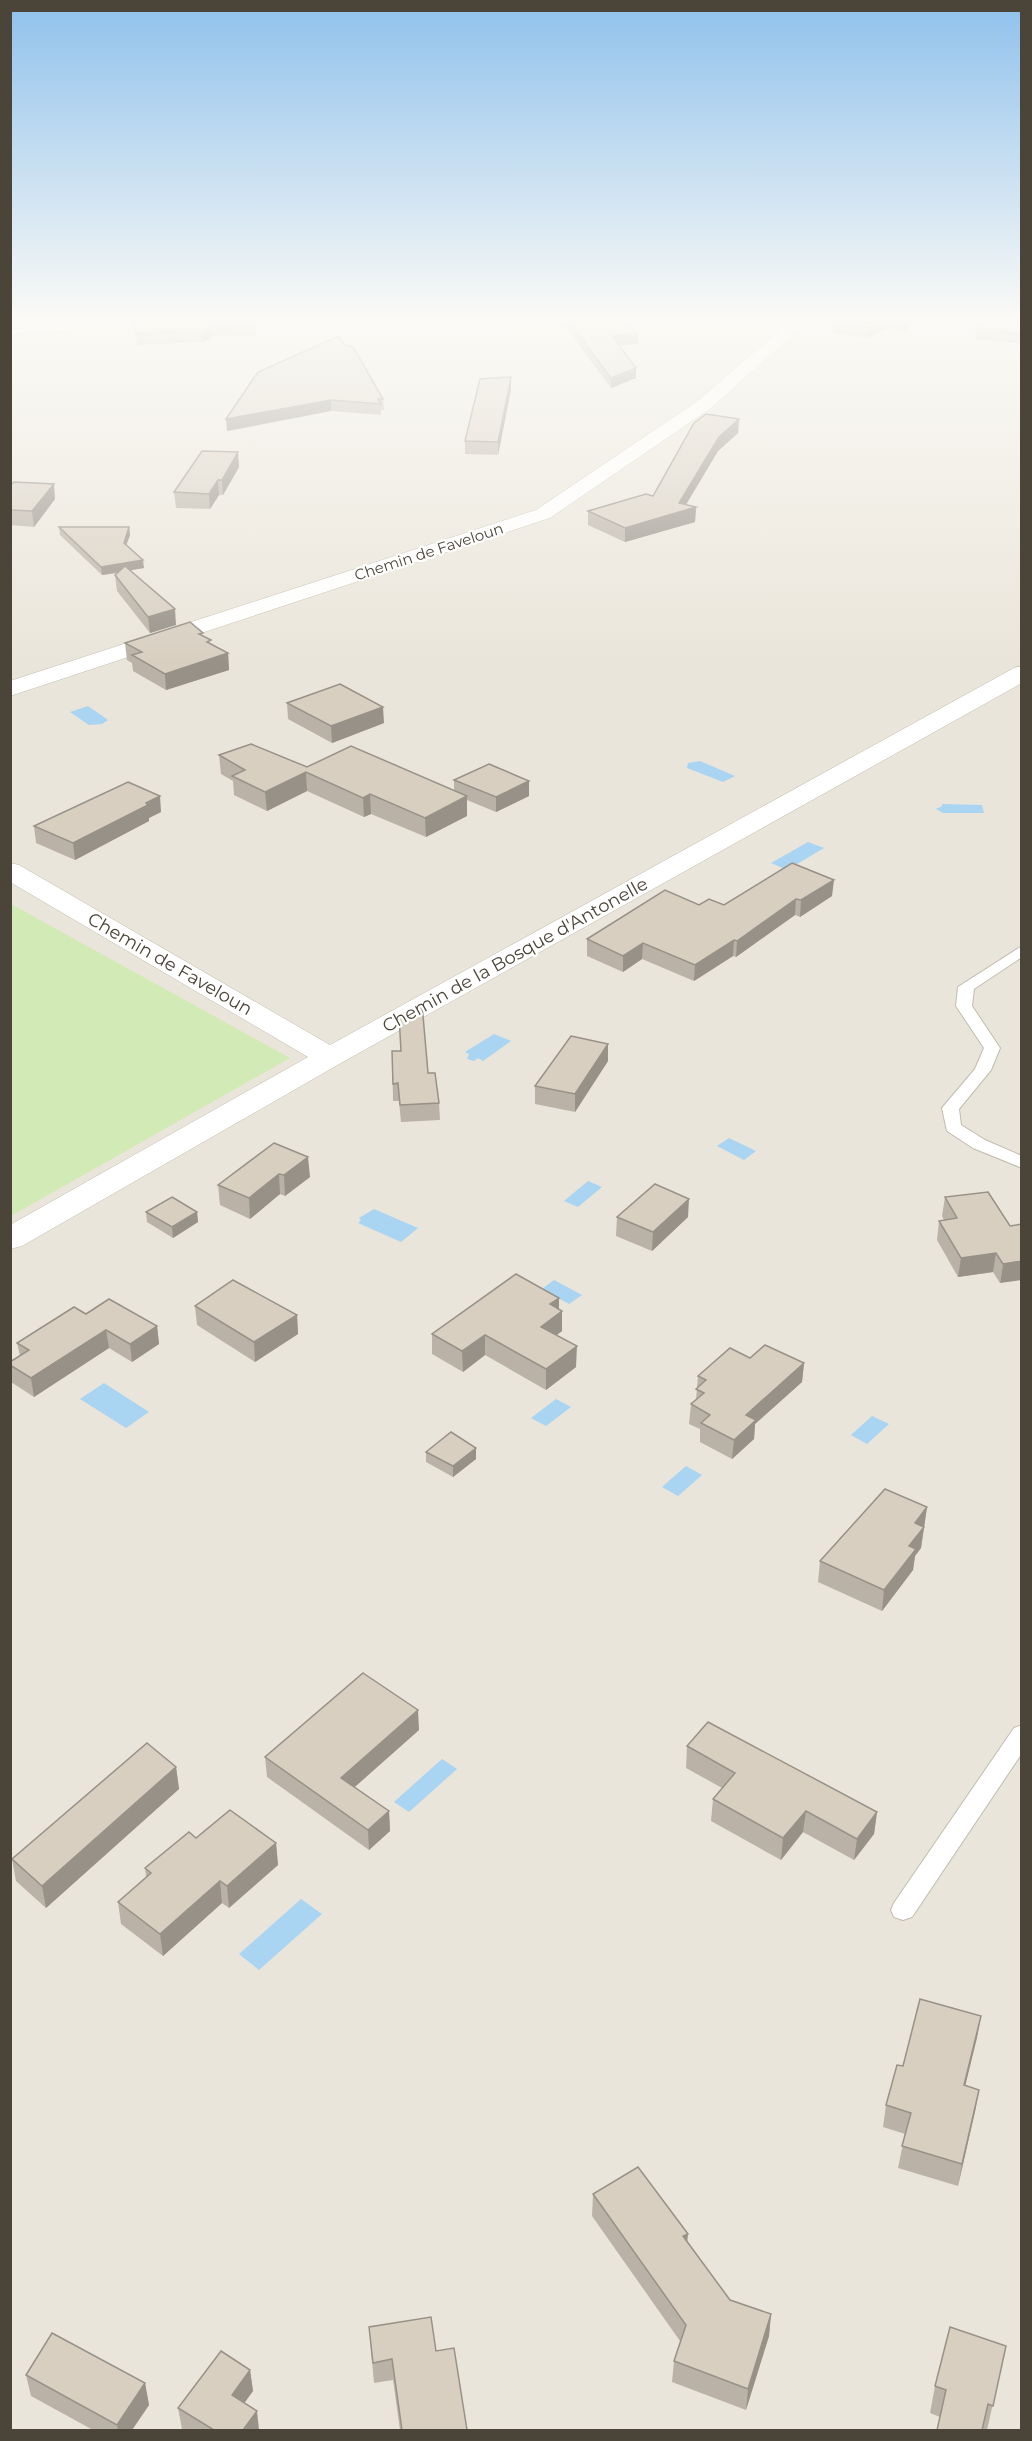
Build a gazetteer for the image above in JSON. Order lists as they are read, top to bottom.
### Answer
{
  "streets": {
    "street": ["Chemin de Faveloun", "Chemin de la Bosque d'Antonelle"]
  },
  "crossings": [
    ["Chemin de Faveloun", "Chemin de la Bosque d'Antonelle"]
  ]
}
